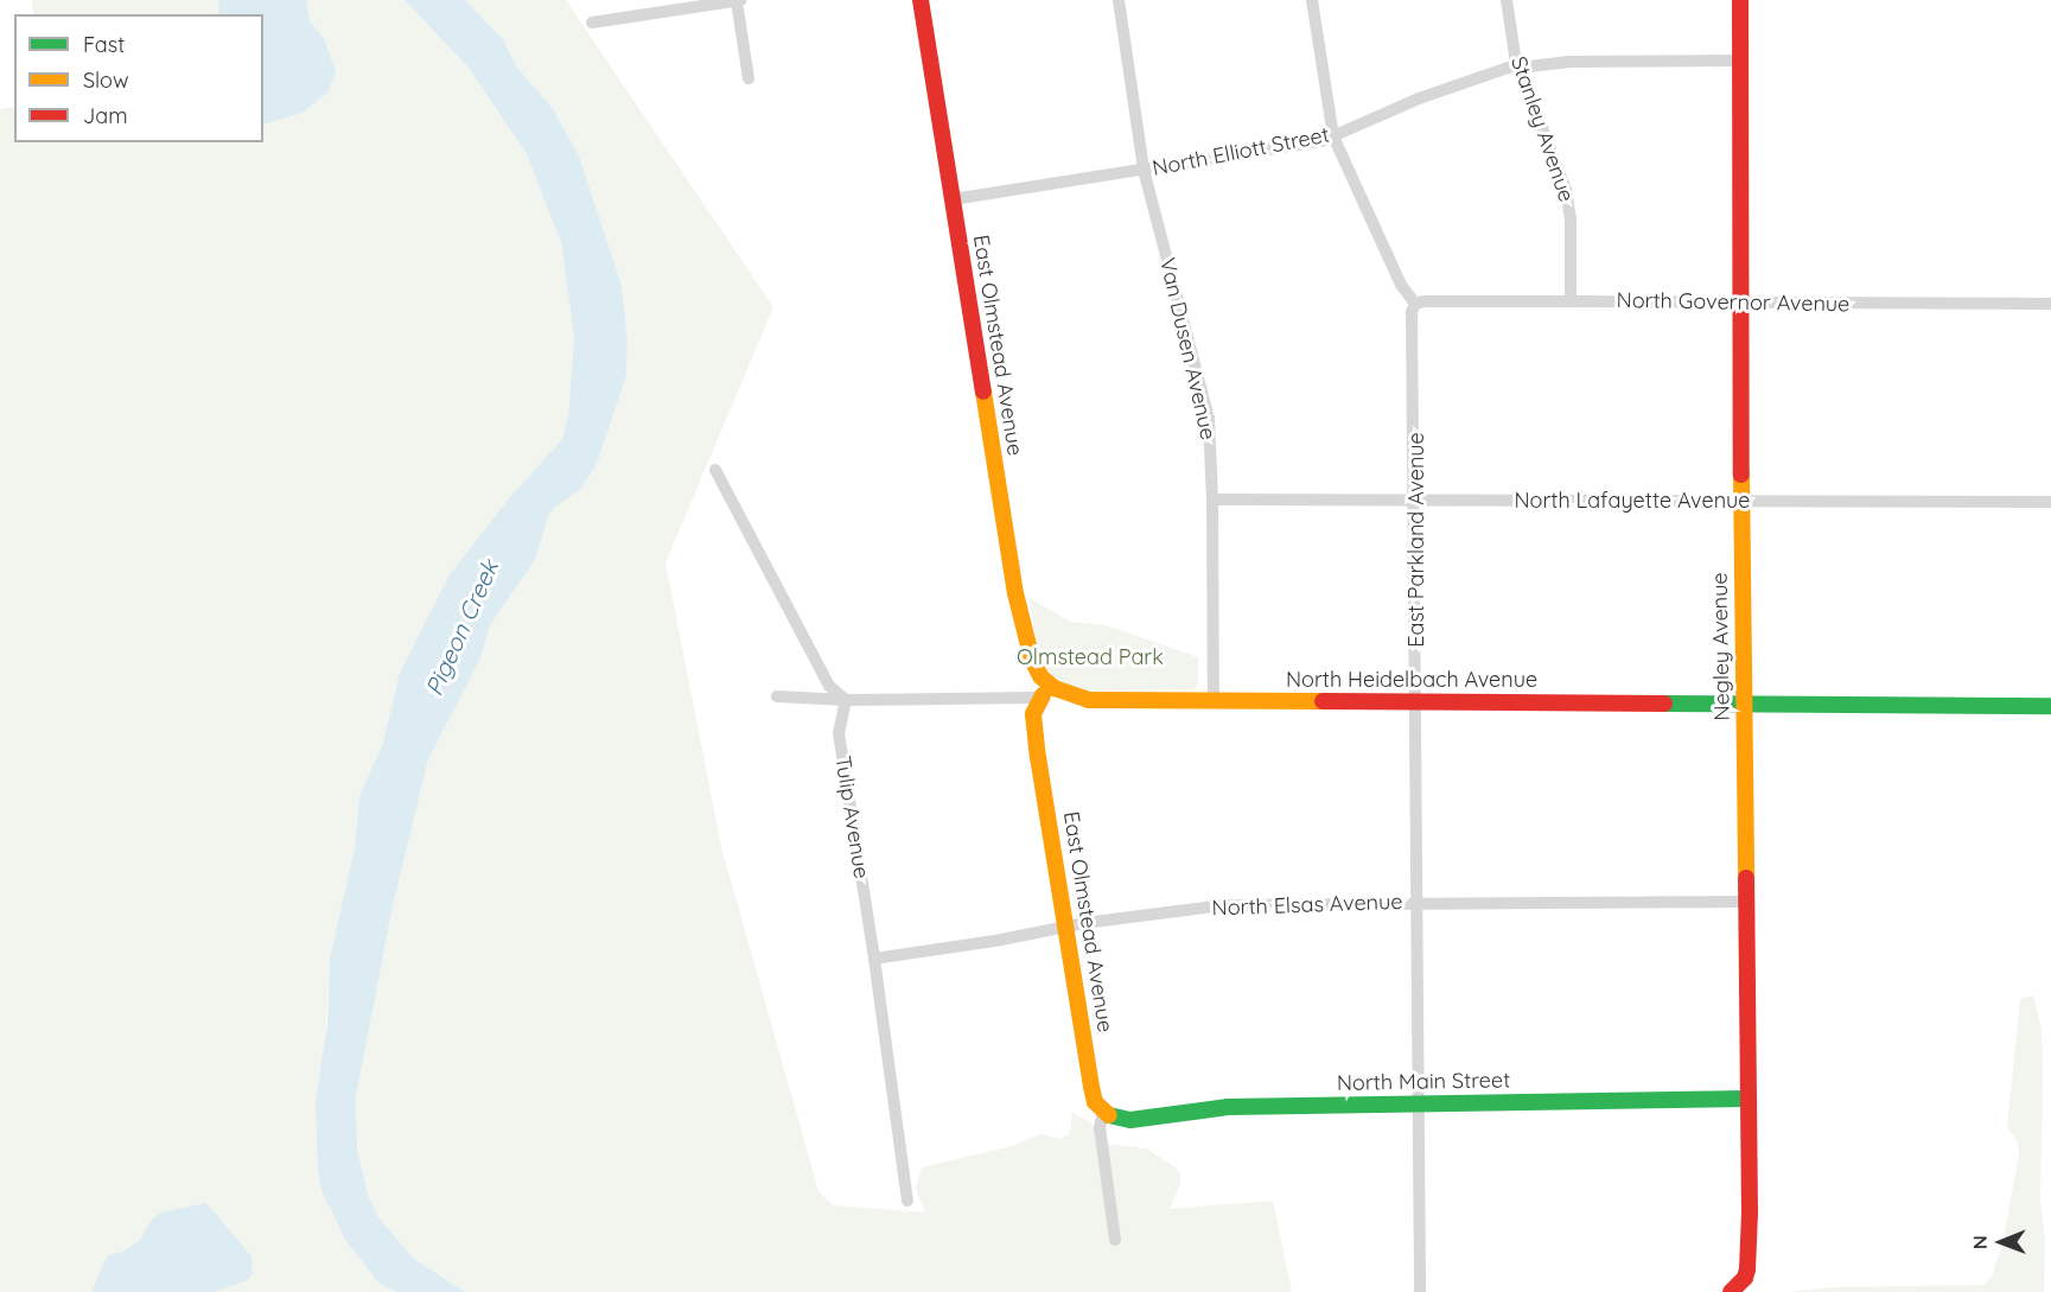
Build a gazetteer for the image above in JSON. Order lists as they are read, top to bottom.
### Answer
{
  "streets": {
    "street": [
      "Stanley Avenue",
      "North Elliott Street",
      "North Governor Avenue",
      "East Olmstead Avenue",
      "Van Dusen Avenue",
      "North Lafayette Avenue",
      "East Parkland Avenue",
      "Negley Avenue",
      "North Heidelbach Avenue",
      "Tulip Avenue",
      "North Elsas Avenue",
      "North Main Street"
    ]
  },
  "crossings": [
    ["Stanley Avenue", "North Elliott Street"],
    ["Stanley Avenue", "North Governor Avenue"],
    ["North Elliott Street", "East Olmstead Avenue"],
    ["North Elliott Street", "Van Dusen Avenue"],
    ["North Elliott Street", "Negley Avenue"],
    ["North Governor Avenue", "East Parkland Avenue"],
    ["North Governor Avenue", "Negley Avenue"],
    ["East Olmstead Avenue", "North Heidelbach Avenue"],
    ["East Olmstead Avenue", "North Elsas Avenue"],
    ["East Olmstead Avenue", "North Main Street"],
    ["Van Dusen Avenue", "North Lafayette Avenue"],
    ["Van Dusen Avenue", "North Heidelbach Avenue"],
    ["North Lafayette Avenue", "East Parkland Avenue"],
    ["North Lafayette Avenue", "Negley Avenue"],
    ["East Parkland Avenue", "North Heidelbach Avenue"],
    ["East Parkland Avenue", "North Elsas Avenue"],
    ["East Parkland Avenue", "North Main Street"],
    ["Negley Avenue", "North Heidelbach Avenue"],
    ["Negley Avenue", "North Elsas Avenue"],
    ["Negley Avenue", "North Main Street"],
    ["North Heidelbach Avenue", "Tulip Avenue"],
    ["Tulip Avenue", "North Elsas Avenue"]
  ],
  "water": ["Pigeon Creek"],
  "parks": ["Olmstead Park"],
  "legend": ["Fast", "Slow", "Jam"],
  "north": "left"
}
